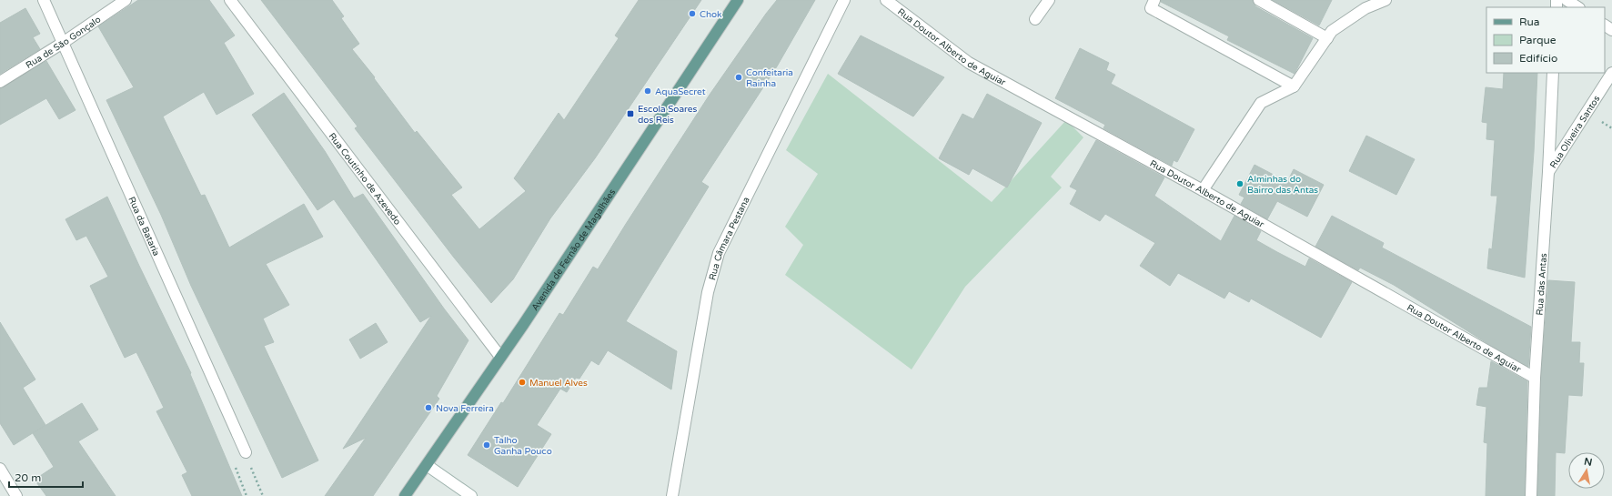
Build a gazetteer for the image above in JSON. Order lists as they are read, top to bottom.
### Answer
{
  "streets": {
    "main road": ["Avenida de Fernão de Magalhães"],
    "street": [
      "Rua de São Gonçalo",
      "Rua Doutor Alberto de Aguiar",
      "Rua Oliveira Santos",
      "Rua Coutinho de Azevedo",
      "Rua da Bataria",
      "Rua Câmara Pestana",
      "Rua das Antas"
    ]
  },
  "crossings": [
    ["Rua de São Gonçalo", "Rua da Bataria"],
    ["Rua Doutor Alberto de Aguiar", "Rua das Antas"],
    ["Rua Oliveira Santos", "Rua das Antas"],
    ["Rua Coutinho de Azevedo", "Avenida de Fernão de Magalhães"]
  ],
  "places": {
    "other": [
      "Chok",
      "Confeitaria Rainha",
      "AquaSecret",
      "Alminhas do Bairro das Antas",
      "Manuel Alves",
      "Nova Ferreira",
      "Talho Ganha Pouco"
    ],
    "transit": ["Escola Soares dos Reis"]
  },
  "legend": ["Rua", "Parque", "Edifício"],
  "scale_bar": "20 m",
  "north": "top"
}
